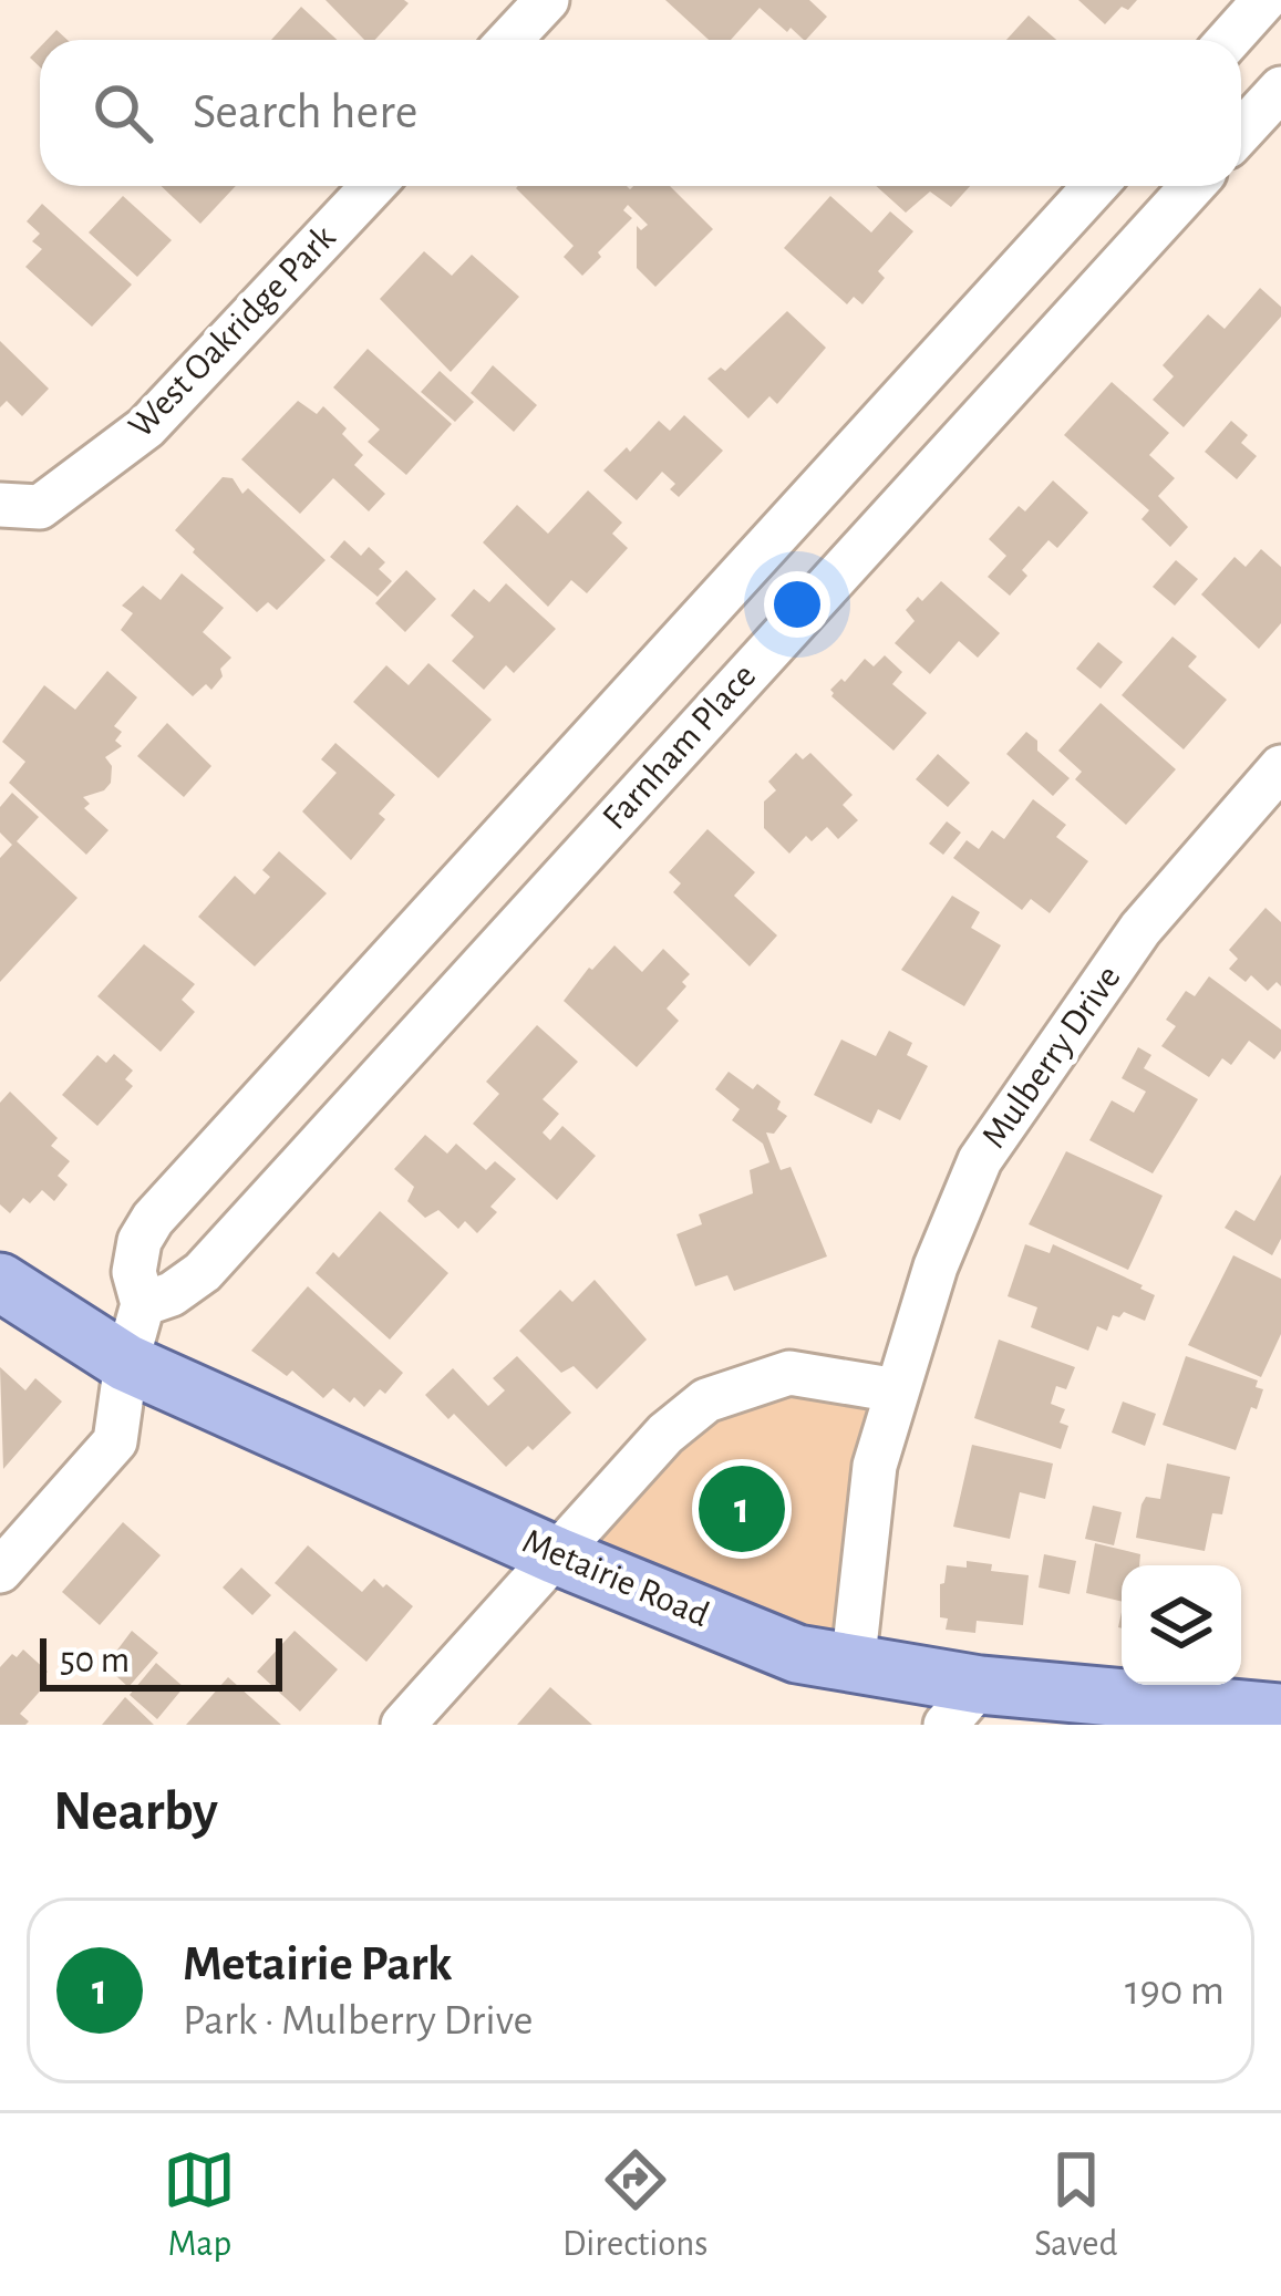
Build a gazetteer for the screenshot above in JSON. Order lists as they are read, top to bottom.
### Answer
{
  "streets": {
    "main road": ["Metairie Road"],
    "street": ["West Oakridge Park", "Farnham Place", "Mulberry Drive"]
  },
  "crossings": [
    ["Farnham Place", "Metairie Road"],
    ["Mulberry Drive", "Metairie Road"]
  ],
  "scale_bar": "50 m",
  "page": {
    "search": "Search here",
    "pins": "1",
    "scale": "50 m",
    "heading": "Nearby",
    "list": [
      {
        "mark": "1",
        "name": "Metairie Park",
        "note": "Park · Mulberry Drive",
        "value": "190 m"
      }
    ],
    "nav": ["Map", "Directions", "Saved"]
  }
}
